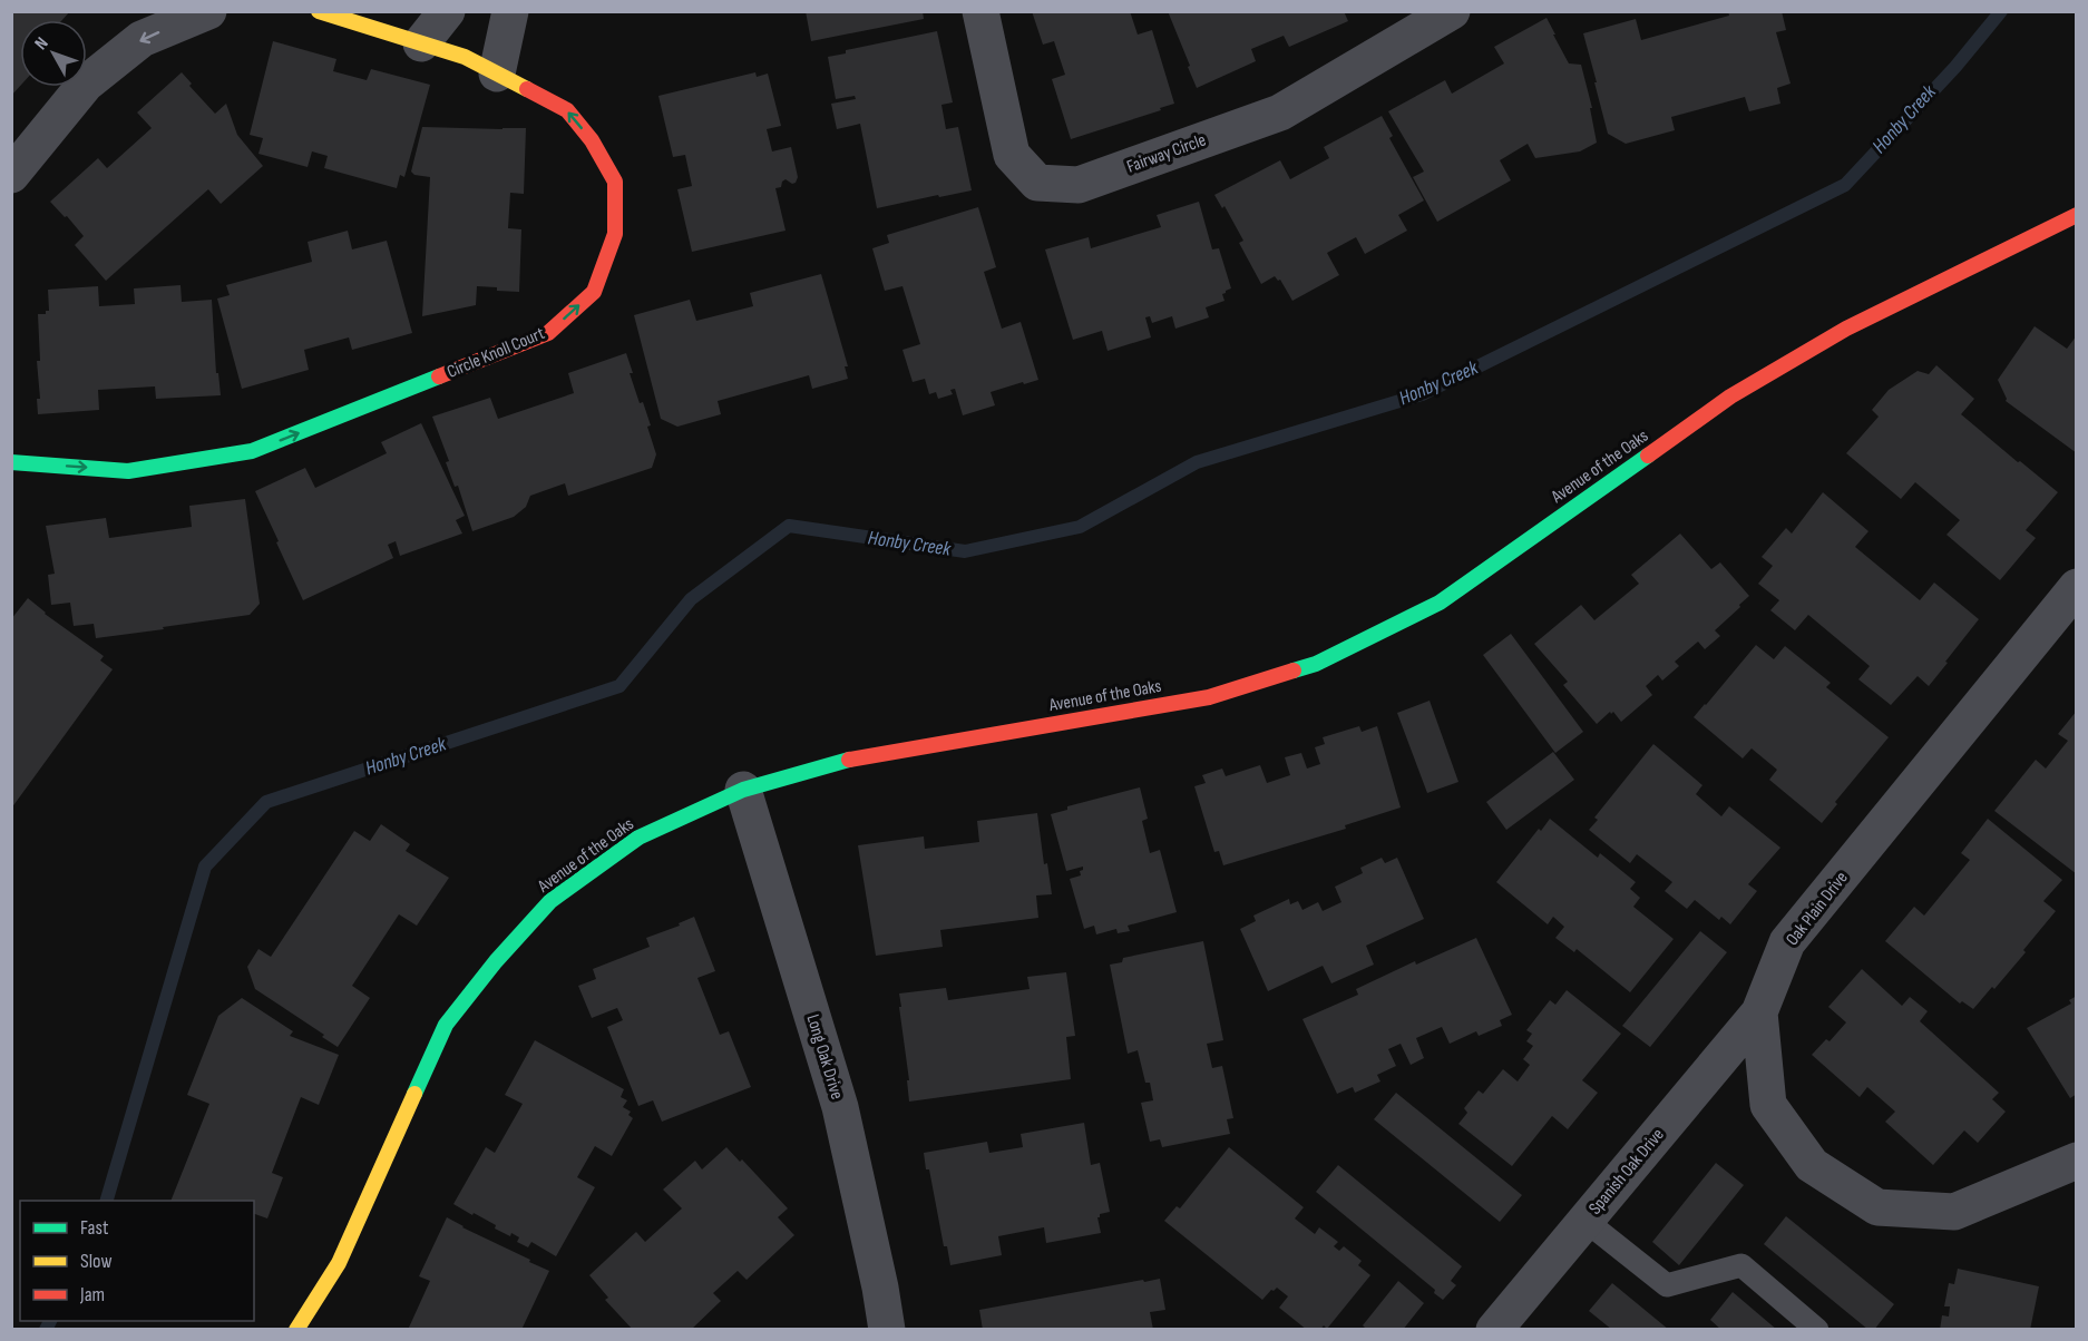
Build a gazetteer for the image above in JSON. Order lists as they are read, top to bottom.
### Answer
{
  "streets": {
    "street": [
      "Fairway Circle",
      "Circle Knoll Court",
      "Avenue of the Oaks",
      "Oak Plain Drive",
      "Long Oak Drive",
      "Spanish Oak Drive"
    ]
  },
  "crossings": [
    ["Avenue of the Oaks", "Long Oak Drive"],
    ["Oak Plain Drive", "Spanish Oak Drive"]
  ],
  "water": ["Honby Creek"],
  "legend": ["Fast", "Slow", "Jam"],
  "north": "top left"
}
